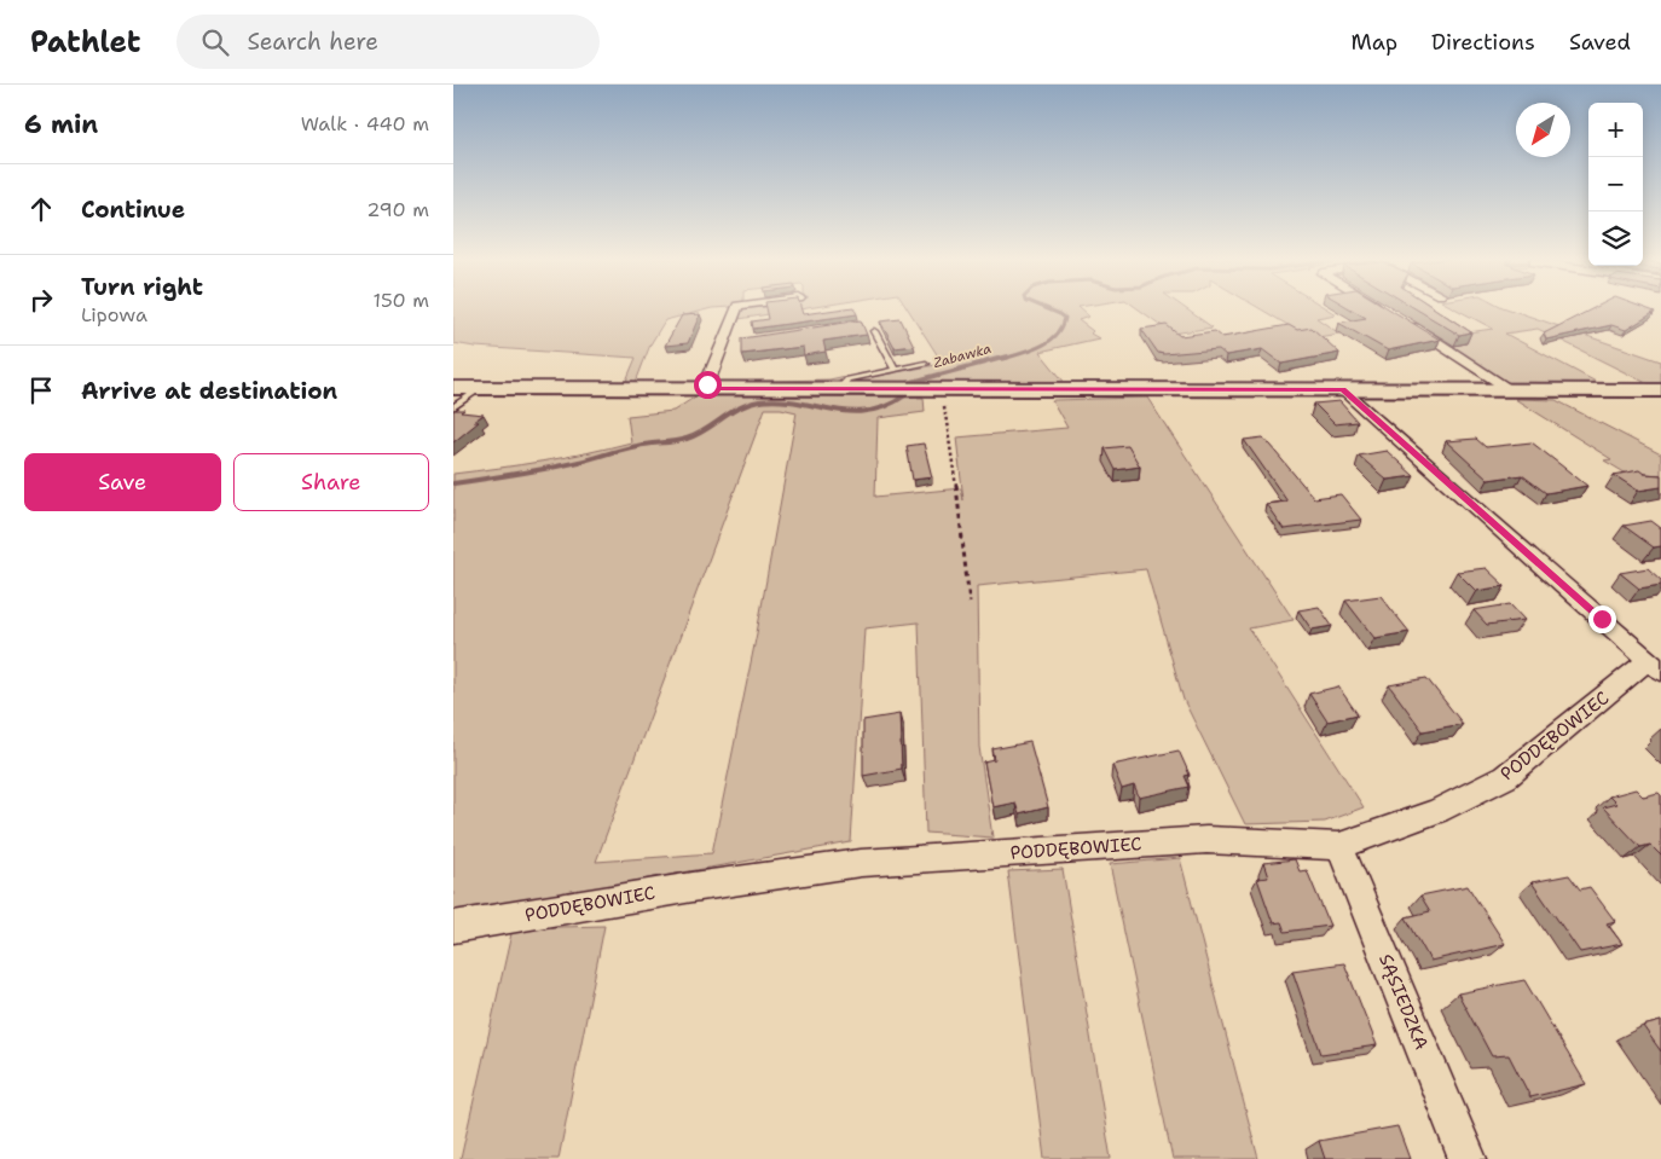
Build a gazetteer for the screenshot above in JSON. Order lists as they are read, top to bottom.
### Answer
{
  "streets": {
    "street": ["PODDĘBOWIEC", "SĄSIEDZKA"]
  },
  "crossings": [
    ["PODDĘBOWIEC", "SĄSIEDZKA"]
  ],
  "water": ["Zabawka"],
  "north": "bottom left",
  "page": {
    "header": "Pathlet",
    "search": "Search here",
    "nav": ["Map", "Directions", "Saved"],
    "heading": ["6 min", "Walk · 440 m"],
    "map_buttons": ["+", "−"],
    "list": [
      ["Continue", "290 m"],
      ["Turn right", "Lipowa", "150 m"],
      "Arrive at destination"
    ],
    "buttons": ["Save", "Share"]
  }
}
